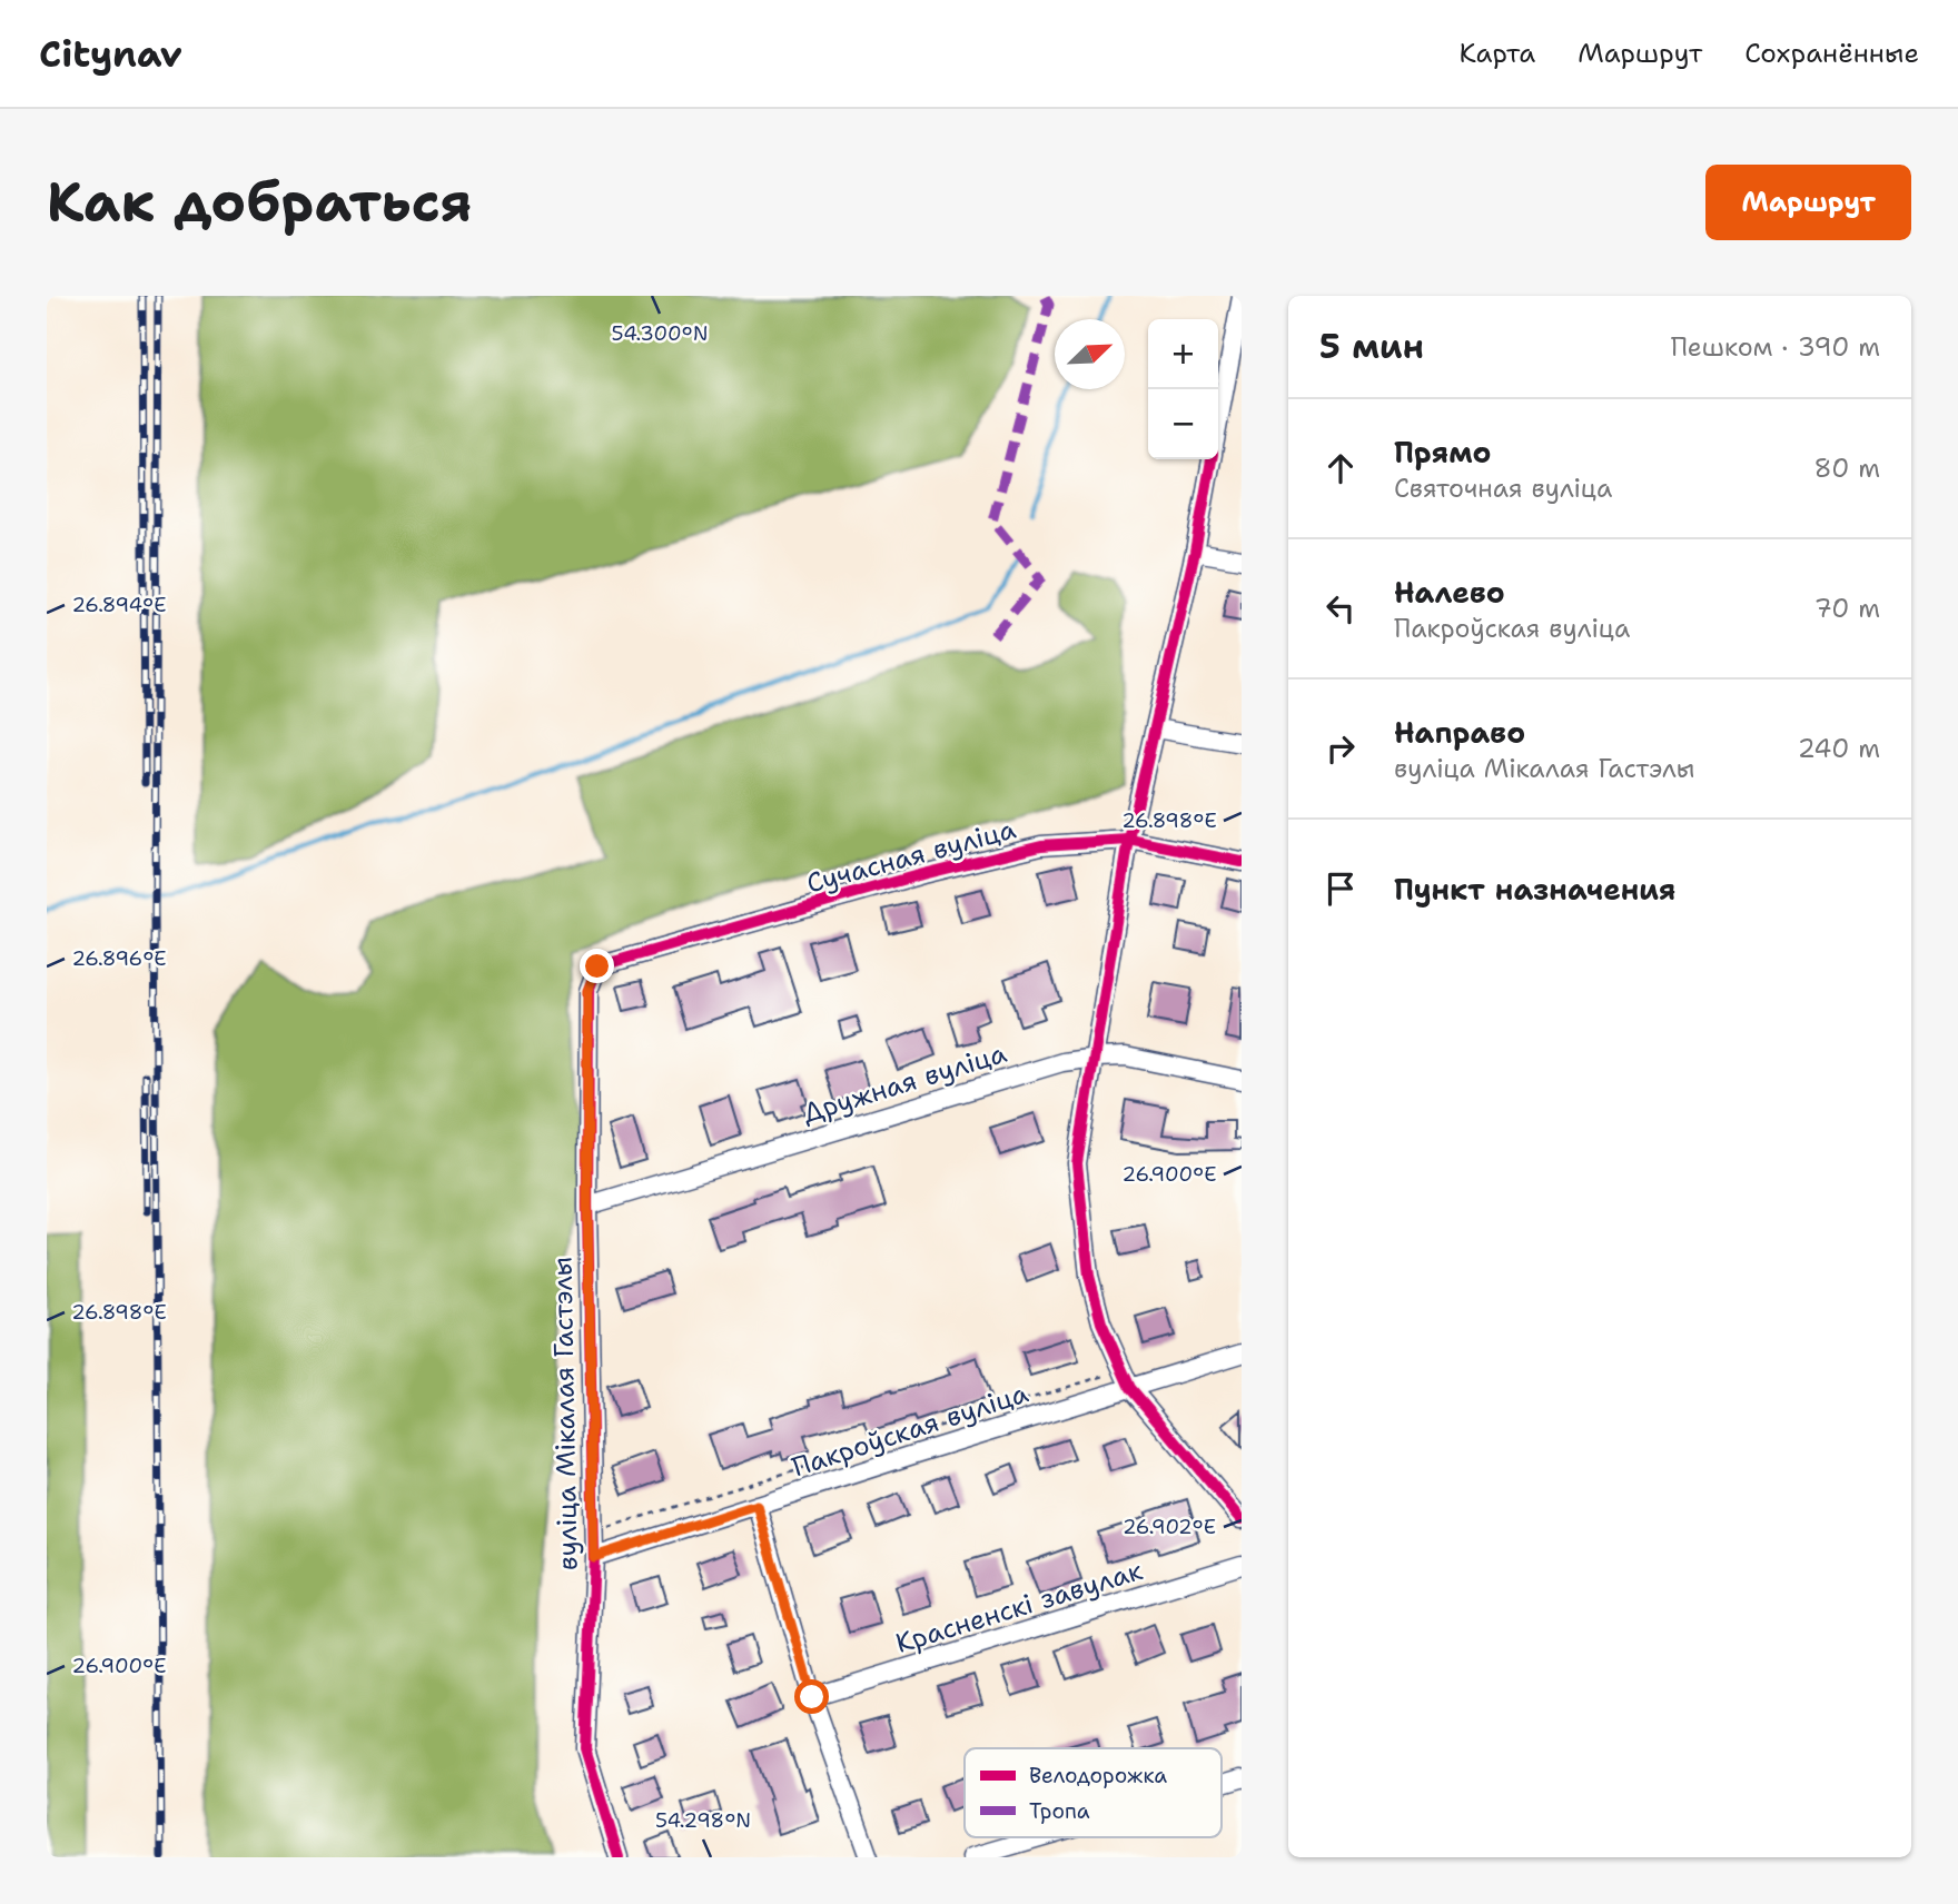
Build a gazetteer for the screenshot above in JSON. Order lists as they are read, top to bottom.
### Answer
{
  "streets": {
    "street": [
      "Сучасная вуліца",
      "Дружная вуліца",
      "вуліца Мікалая Гастэлы",
      "Пакроўская вуліца",
      "Красненскі завулак"
    ]
  },
  "crossings": [
    ["Сучасная вуліца", "вуліца Мікалая Гастэлы"],
    ["Дружная вуліца", "вуліца Мікалая Гастэлы"],
    ["вуліца Мікалая Гастэлы", "Пакроўская вуліца"]
  ],
  "legend": ["Велодорожка", "Тропа"],
  "north": "top right",
  "page": {
    "header": "Citynav",
    "nav": ["Карта", "Маршрут", "Сохранённые"],
    "buttons": "Маршрут",
    "title": "Как добраться",
    "heading": ["5 мин", "Пешком · 390 m"],
    "map_buttons": ["+", "−"],
    "list": [
      ["Прямо", "Святочная вуліца", "80 m"],
      ["Налево", "Пакроўская вуліца", "70 m"],
      ["Направо", "вуліца Мікалая Гастэлы", "240 m"],
      "Пункт назначения"
    ]
  },
  "coordinates": [
    "54.300°N",
    "26.894°E",
    "26.898°E",
    "26.896°E",
    "26.900°E",
    "26.902°E",
    "54.298°N"
  ]
}
